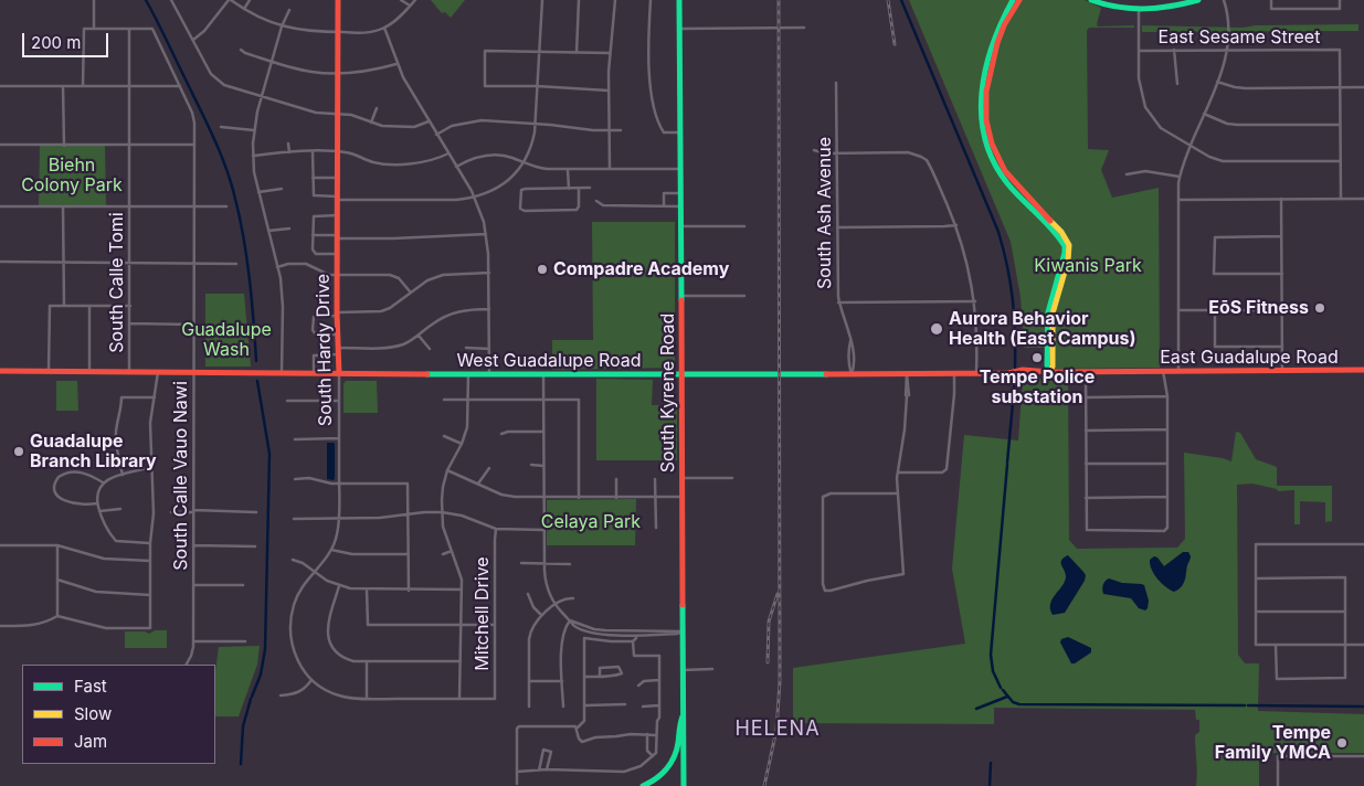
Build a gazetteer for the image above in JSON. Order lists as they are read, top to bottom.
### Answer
{
  "streets": {
    "main road": [
      "South Hardy Drive",
      "East Guadalupe Road",
      "West Guadalupe Road",
      "South Kyrene Road"
    ],
    "street": [
      "East Sesame Street",
      "South Ash Avenue",
      "South Calle Tomi",
      "South Calle Vauo Nawi",
      "Mitchell Drive"
    ]
  },
  "crossings": [
    ["South Ash Avenue", "West Guadalupe Road"],
    ["South Calle Tomi", "West Guadalupe Road"],
    ["South Calle Tomi", "South Calle Vauo Nawi"],
    ["South Hardy Drive", "West Guadalupe Road"],
    ["East Guadalupe Road", "West Guadalupe Road"],
    ["West Guadalupe Road", "South Kyrene Road"],
    ["West Guadalupe Road", "South Calle Vauo Nawi"]
  ],
  "districts": ["HELENA"],
  "parks": [
    "Biehn Colony Park",
    "Kiwanis Park",
    "Guadalupe Wash",
    "Celaya Park"
  ],
  "places": [
    "Compadre Academy",
    "EōS Fitness",
    "Aurora Behavior Health (East Campus)",
    "Tempe Police substation",
    "Guadalupe Branch Library",
    "Tempe Family YMCA"
  ],
  "legend": ["Fast", "Slow", "Jam"],
  "scale_bar": "200 m"
}
